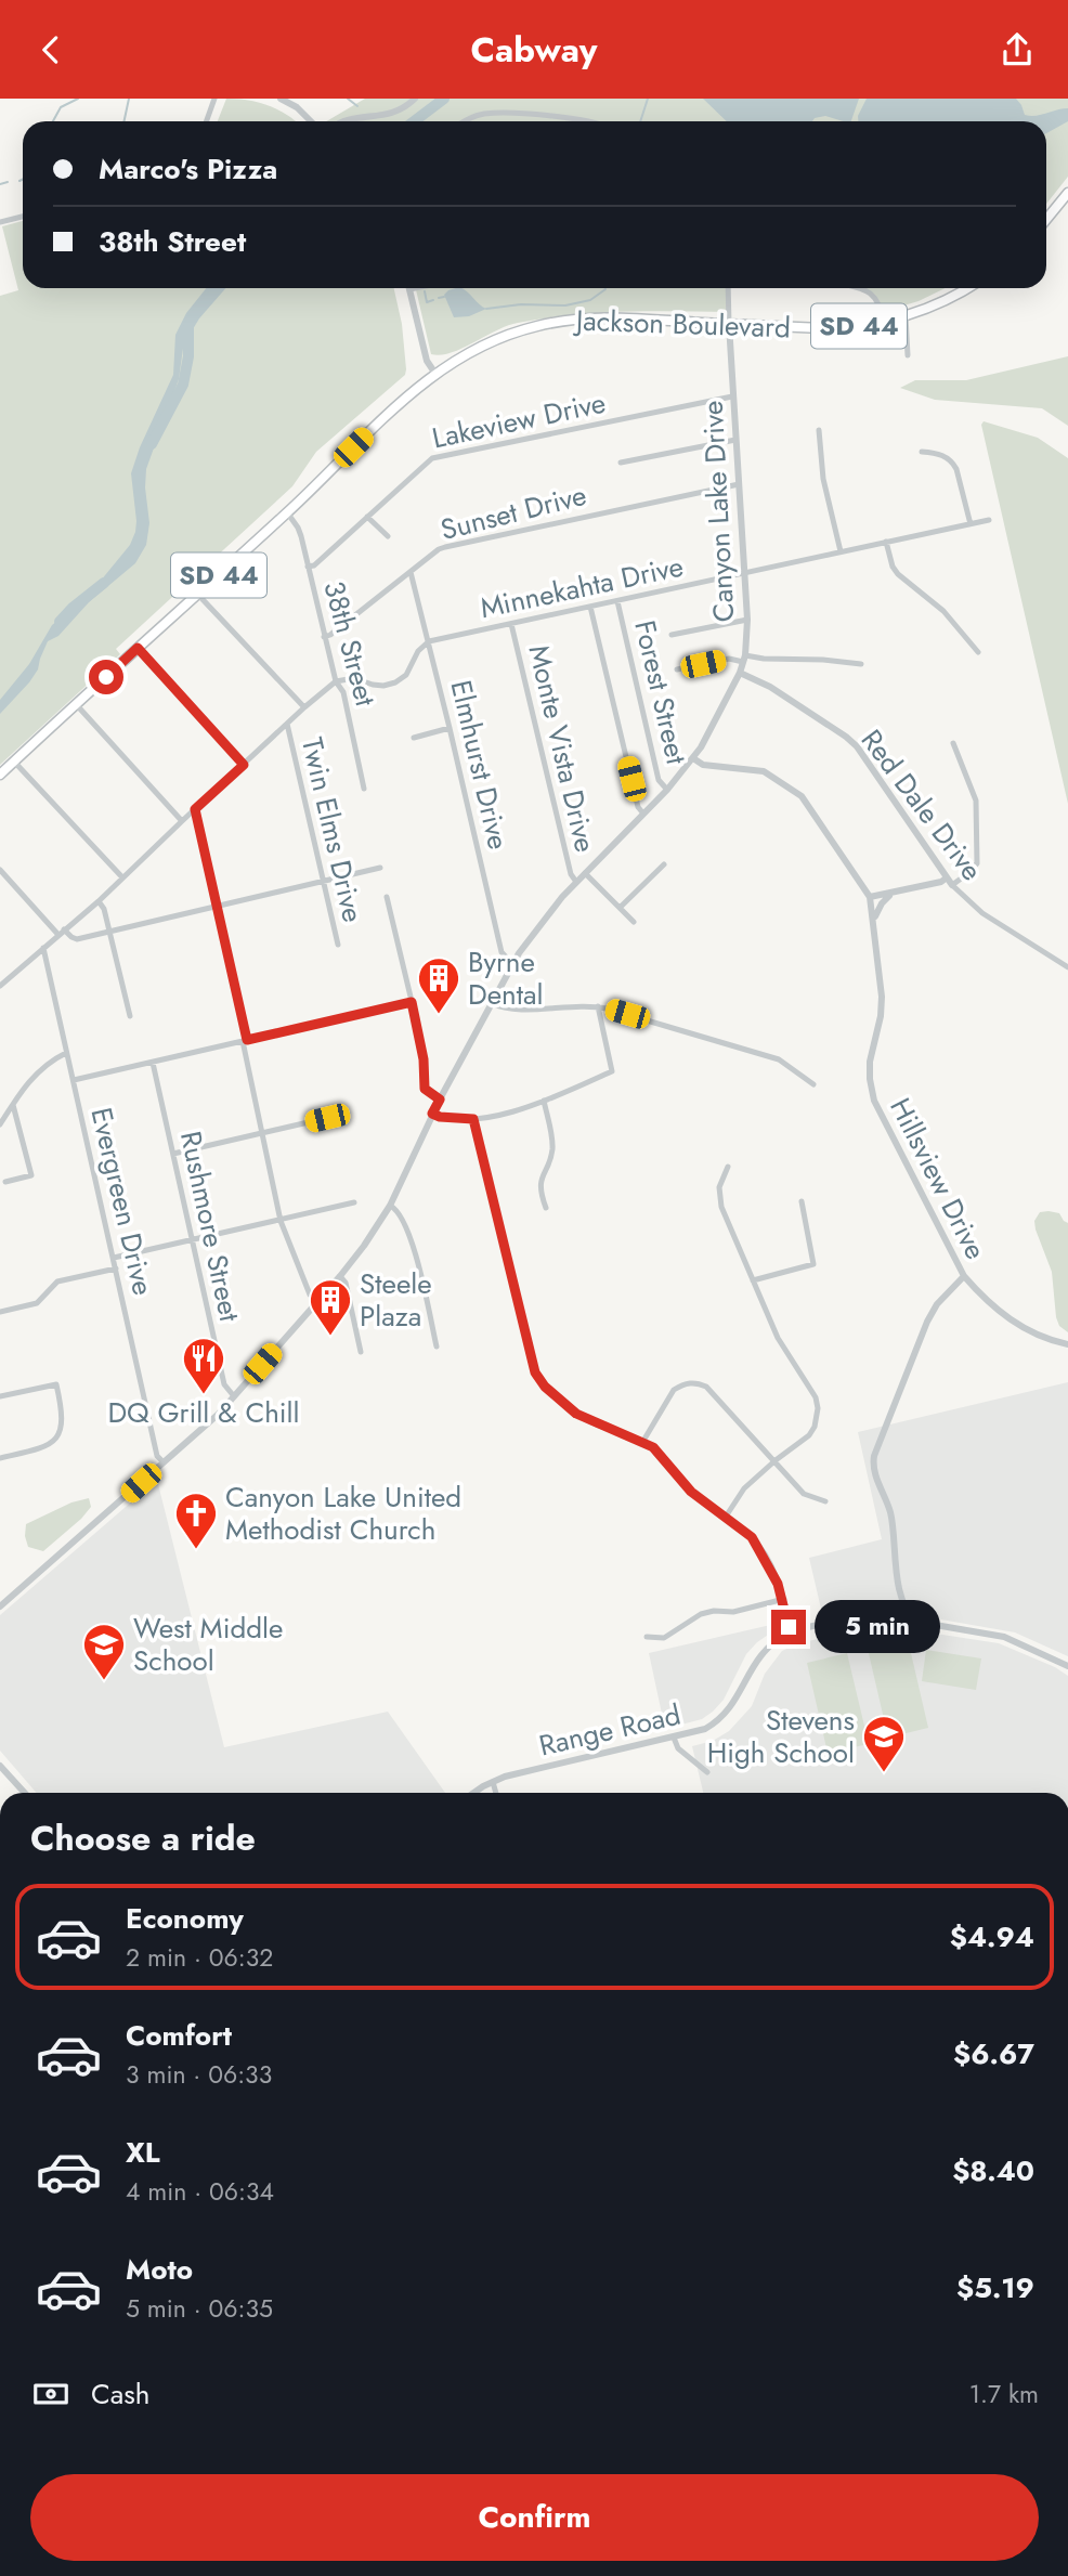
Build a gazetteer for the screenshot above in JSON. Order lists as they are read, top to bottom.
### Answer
{
  "streets": {
    "main road": ["Jackson Boulevard", "SD 44"],
    "street": [
      "Lakeview Drive",
      "Canyon Lake Drive",
      "Sunset Drive",
      "Minnekahta Drive",
      "38th Street",
      "Forest Street",
      "Monte Vista Drive",
      "Elmhurst Drive",
      "Red Dale Drive",
      "Twin Elms Drive",
      "Hillsview Drive",
      "Evergreen Drive",
      "Rushmore Street",
      "Range Road"
    ]
  },
  "crossings": [
    ["Jackson Boulevard", "Canyon Lake Drive"],
    ["Jackson Boulevard", "38th Street"],
    ["Lakeview Drive", "Canyon Lake Drive"],
    ["Lakeview Drive", "38th Street"],
    ["Canyon Lake Drive", "Sunset Drive"],
    ["Canyon Lake Drive", "Minnekahta Drive"],
    ["Canyon Lake Drive", "Forest Street"],
    ["Canyon Lake Drive", "Monte Vista Drive"],
    ["Canyon Lake Drive", "Elmhurst Drive"],
    ["Canyon Lake Drive", "Red Dale Drive"],
    ["Canyon Lake Drive", "Hillsview Drive"],
    ["Canyon Lake Drive", "Evergreen Drive"],
    ["Canyon Lake Drive", "Rushmore Street"],
    ["Sunset Drive", "38th Street"],
    ["Sunset Drive", "Elmhurst Drive"],
    ["Minnekahta Drive", "Forest Street"],
    ["Minnekahta Drive", "Monte Vista Drive"],
    ["Minnekahta Drive", "Elmhurst Drive"]
  ],
  "places": {
    "building": ["Byrne Dental", "Steele Plaza"],
    "restaurant": ["DQ Grill & Chill"],
    "church": ["Canyon Lake United Methodist Church"],
    "school or university": ["West Middle School", "Stevens High School"]
  },
  "page": {
    "header": "Cabway",
    "banner": ["Marco's Pizza", "38th Street"],
    "bubble": "5 min",
    "heading": "Choose a ride",
    "list": [
      {
        "name": "Economy",
        "note": "2 min · 06:32",
        "value": "$4.94"
      },
      {
        "name": "Comfort",
        "note": "3 min · 06:33",
        "value": "$6.67"
      },
      {
        "name": "XL",
        "note": "4 min · 06:34",
        "value": "$8.40"
      },
      {
        "name": "Moto",
        "note": "5 min · 06:35",
        "value": "$5.19"
      }
    ],
    "pay": ["Cash", "1.7 km"],
    "buttons": "Confirm"
  }
}
